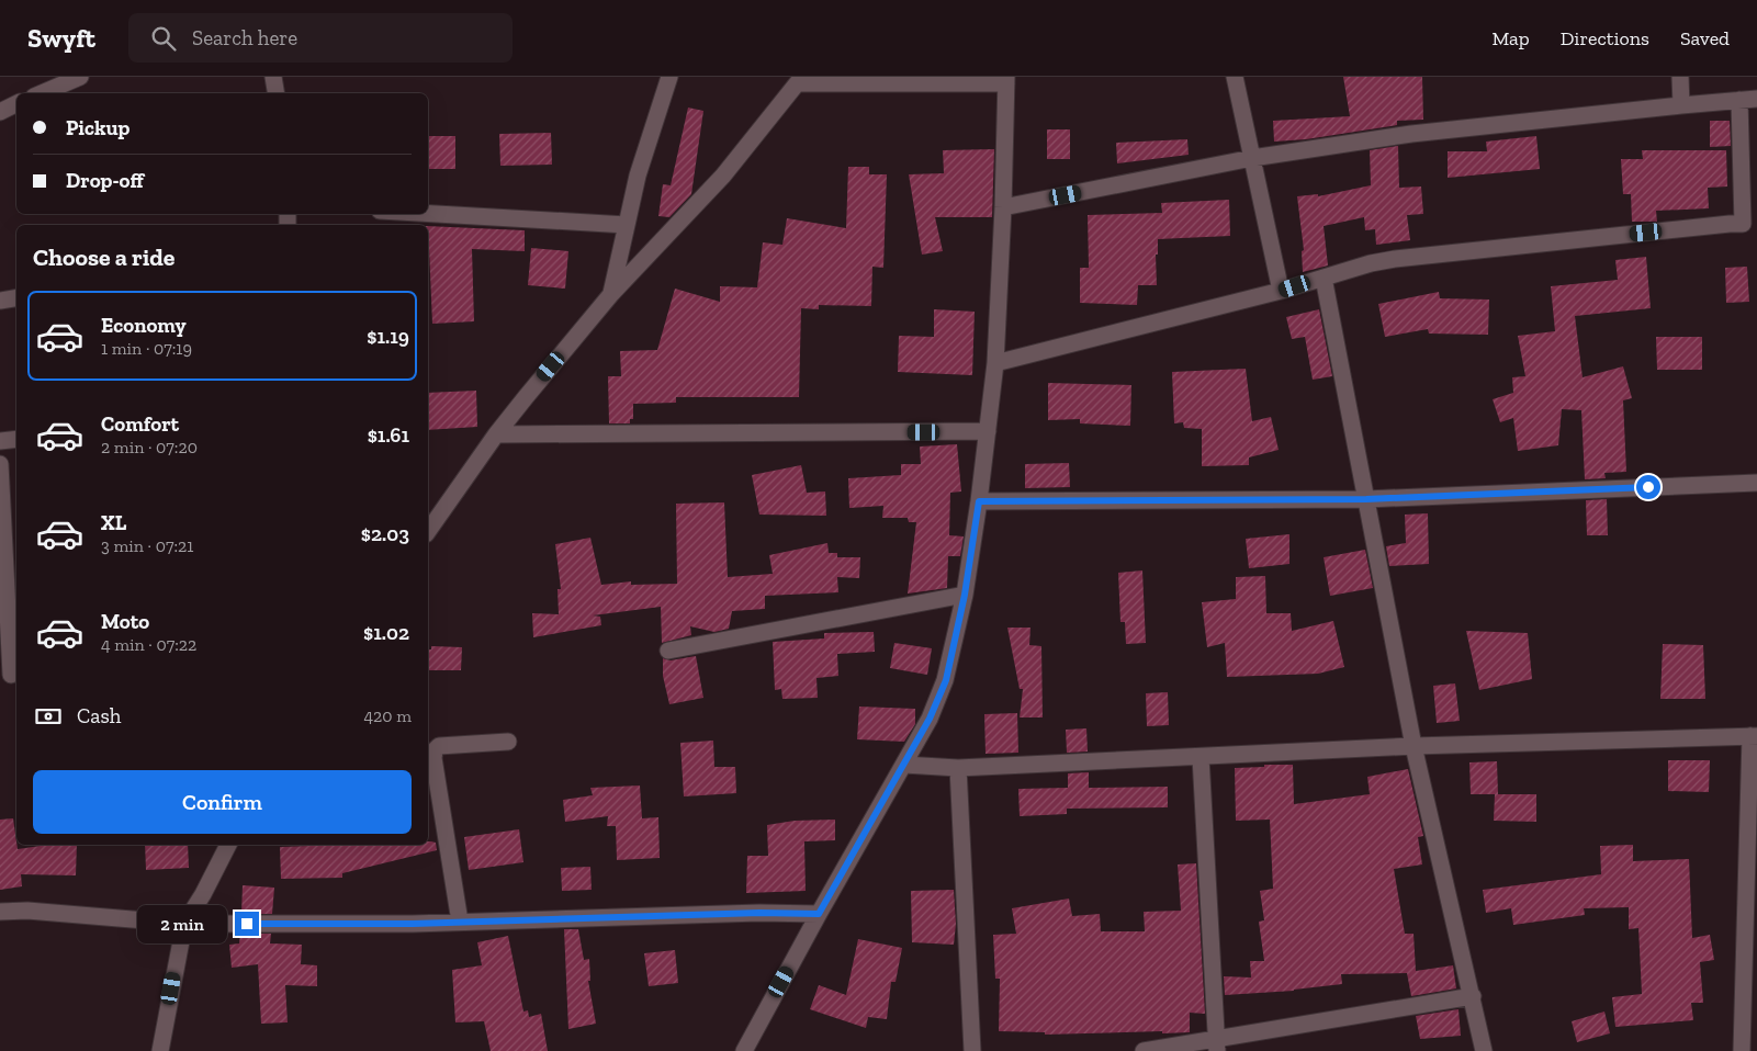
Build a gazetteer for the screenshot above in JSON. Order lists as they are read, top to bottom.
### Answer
{
  "page": {
    "header": "Swyft",
    "search": "Search here",
    "nav": ["Map", "Directions", "Saved"],
    "banner": ["Pickup", "Drop-off"],
    "heading": "Choose a ride",
    "list": [
      {
        "name": "Economy",
        "note": "1 min · 07:19",
        "value": "$1.19"
      },
      {
        "name": "Comfort",
        "note": "2 min · 07:20",
        "value": "$1.61"
      },
      {
        "name": "XL",
        "note": "3 min · 07:21",
        "value": "$2.03"
      },
      {
        "name": "Moto",
        "note": "4 min · 07:22",
        "value": "$1.02"
      }
    ],
    "pay": ["Cash", "420 m"],
    "buttons": "Confirm",
    "bubble": "2 min"
  }
}
